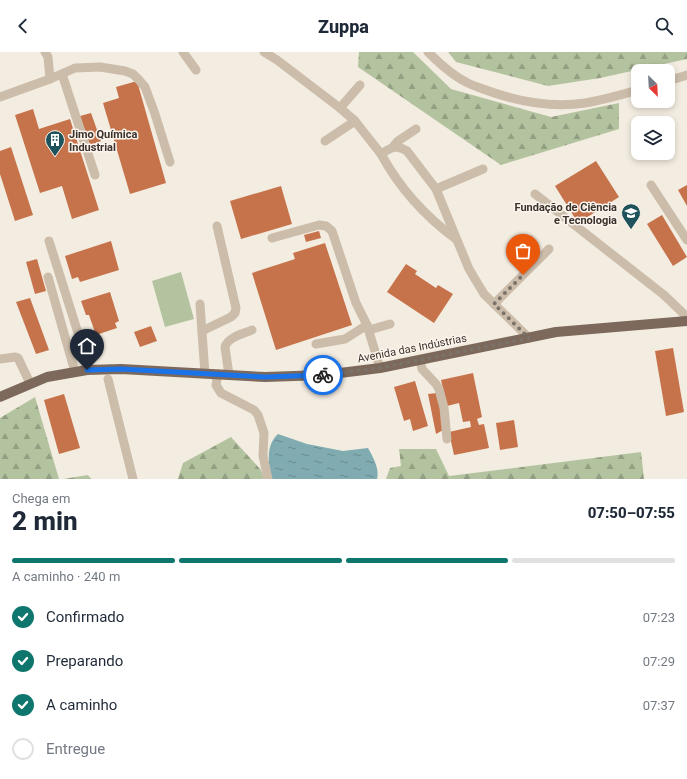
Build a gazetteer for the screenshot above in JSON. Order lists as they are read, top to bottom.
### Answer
{
  "streets": {
    "main road": ["Avenida das Indústrias"]
  },
  "places": {
    "building": ["Jimo Química Industrial"],
    "school or university": ["Fundação de Ciência e Tecnologia"]
  },
  "north": "bottom right",
  "page": {
    "header": "Zuppa",
    "heading": ["2 min", "Chega em", "07:50–07:55"],
    "bar": "A caminho · 240 m",
    "list": [
      ["Confirmado", "07:23"],
      ["Preparando", "07:29"],
      ["A caminho", "07:37"],
      "Entregue"
    ]
  }
}
